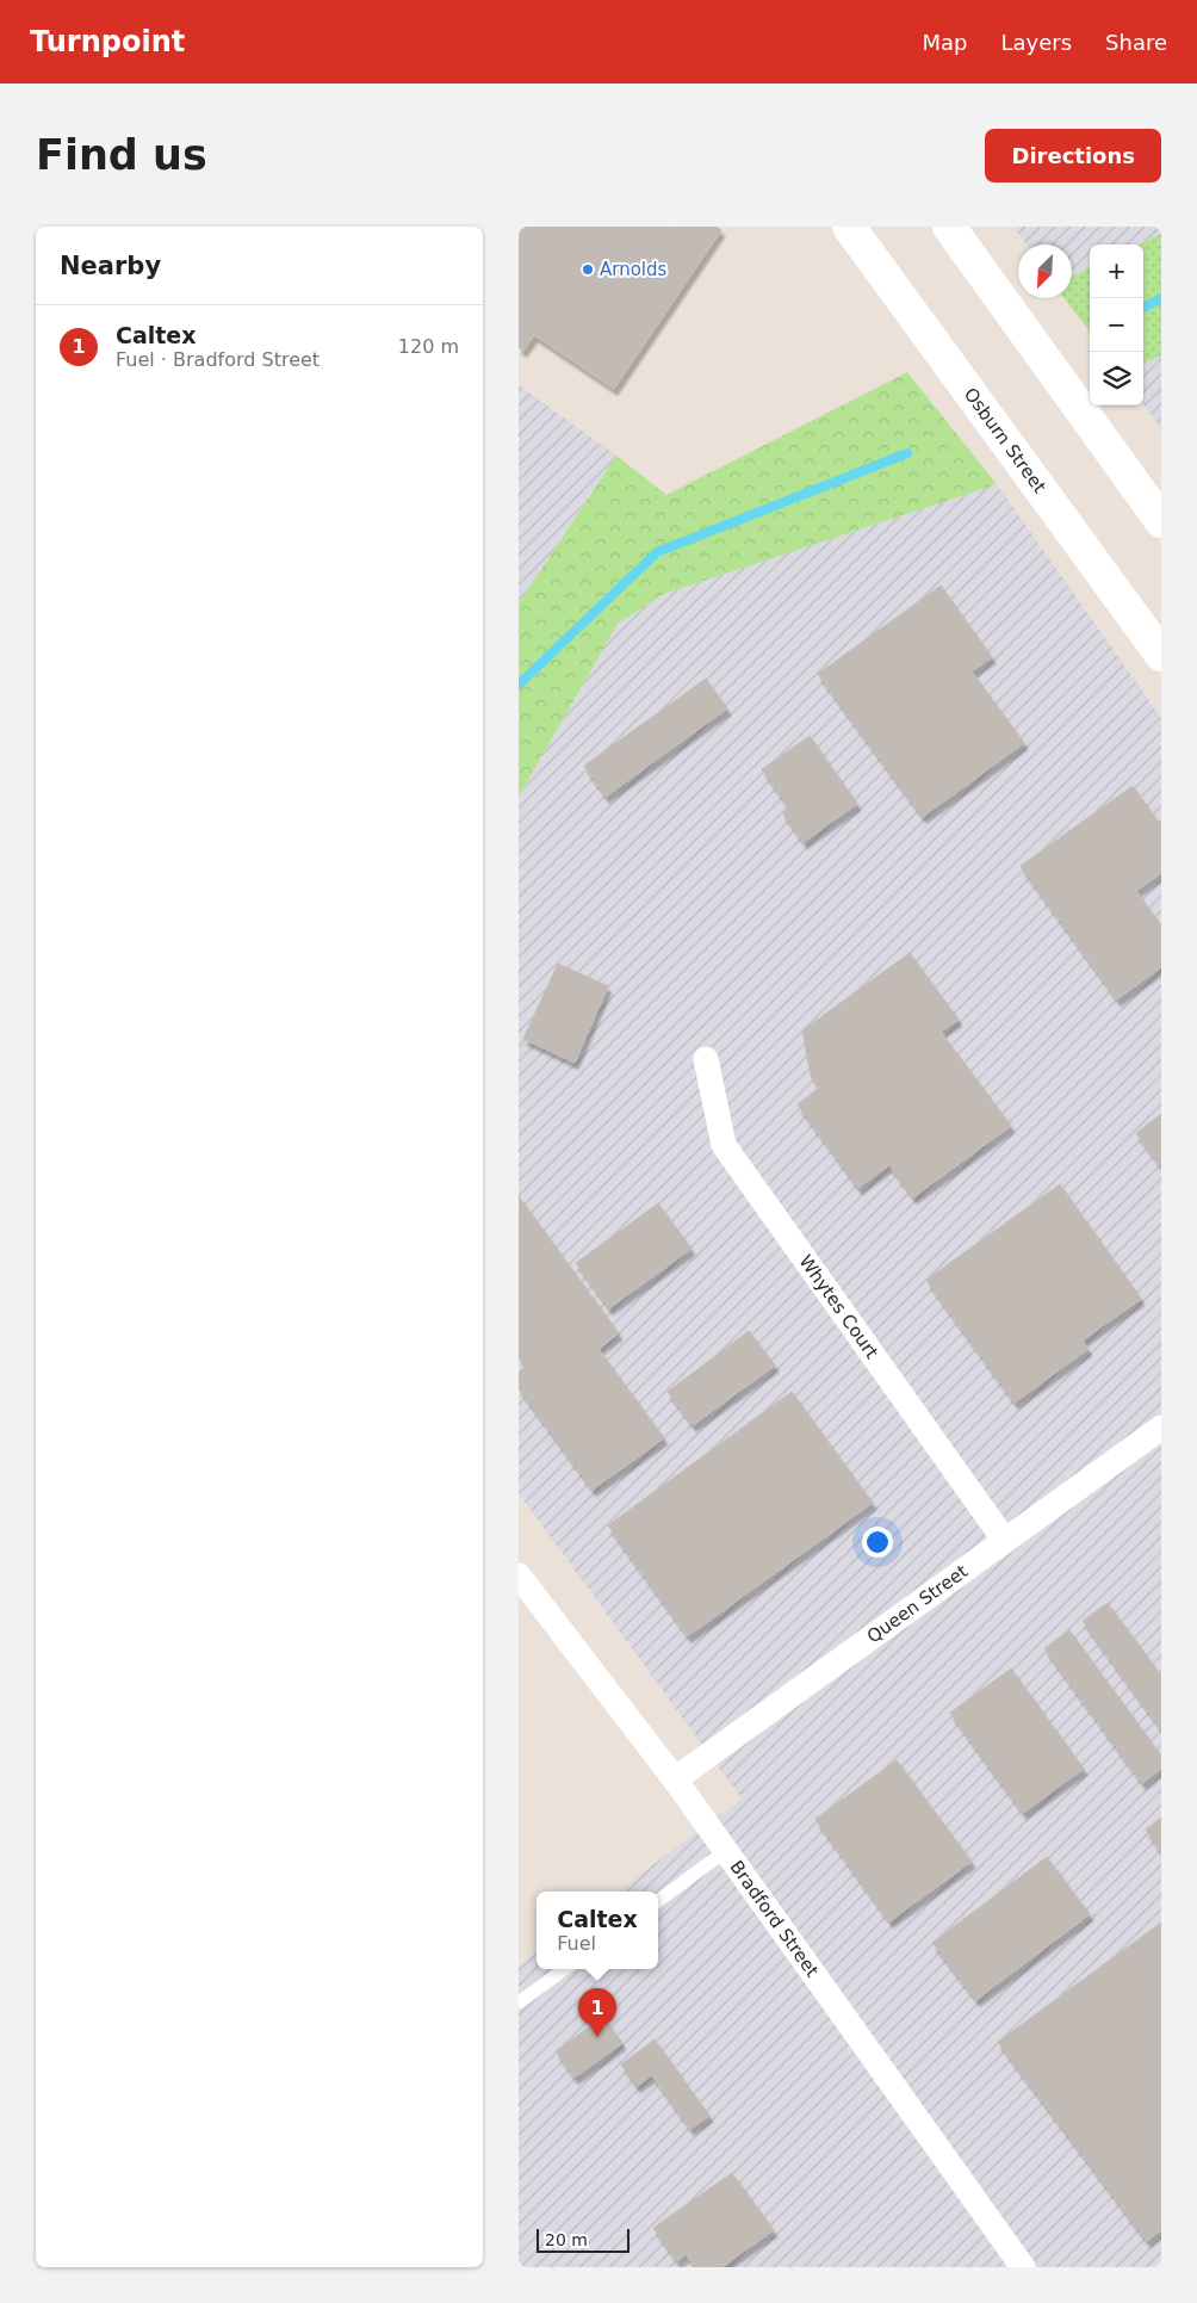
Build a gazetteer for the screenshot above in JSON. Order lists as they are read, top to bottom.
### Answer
{
  "streets": {
    "street": [
      "Osburn Street",
      "Whytes Court",
      "Queen Street",
      "Bradford Street"
    ]
  },
  "crossings": [
    ["Whytes Court", "Queen Street"],
    ["Queen Street", "Bradford Street"]
  ],
  "places": ["Arnolds"],
  "scale_bar": "20 m",
  "north": "bottom left",
  "page": {
    "header": "Turnpoint",
    "nav": ["Map", "Layers", "Share"],
    "buttons": "Directions",
    "title": "Find us",
    "heading": "Nearby",
    "map_buttons": ["+", "−"],
    "list": [
      {
        "mark": "1",
        "name": "Caltex",
        "note": "Fuel · Bradford Street",
        "value": "120 m"
      }
    ],
    "popup": ["Caltex", "Fuel"],
    "pins": "1",
    "scale": "20 m"
  }
}
